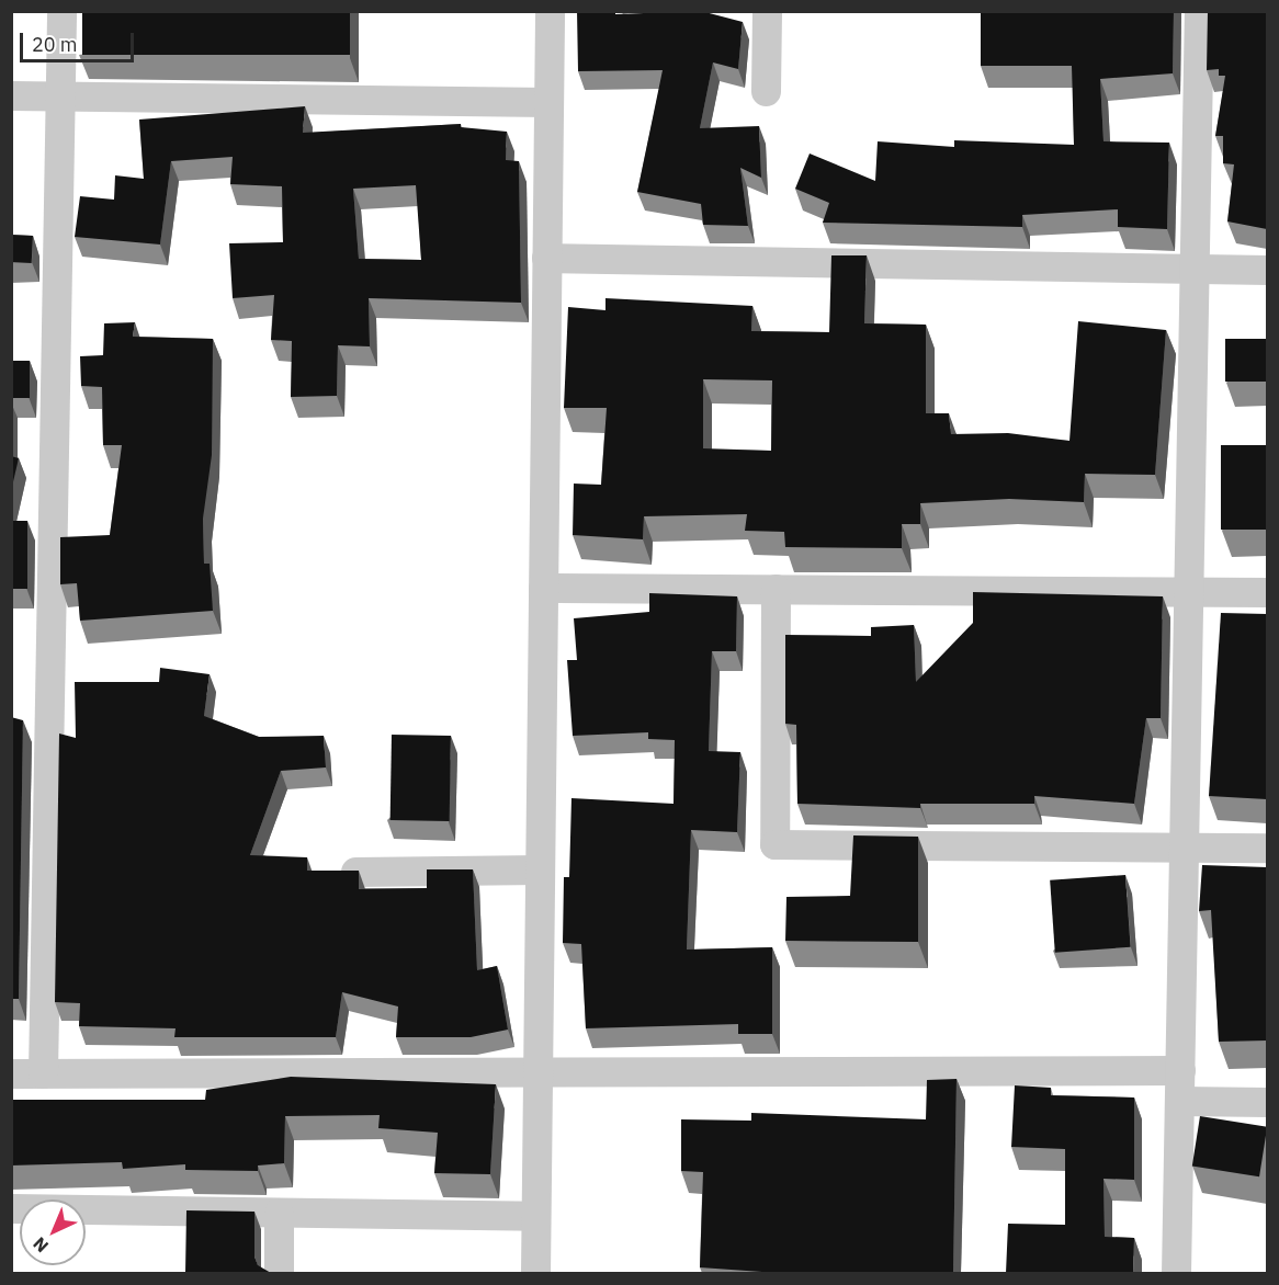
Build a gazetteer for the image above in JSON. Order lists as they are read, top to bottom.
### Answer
{
  "scale_bar": "20 m",
  "north": "bottom left"
}
